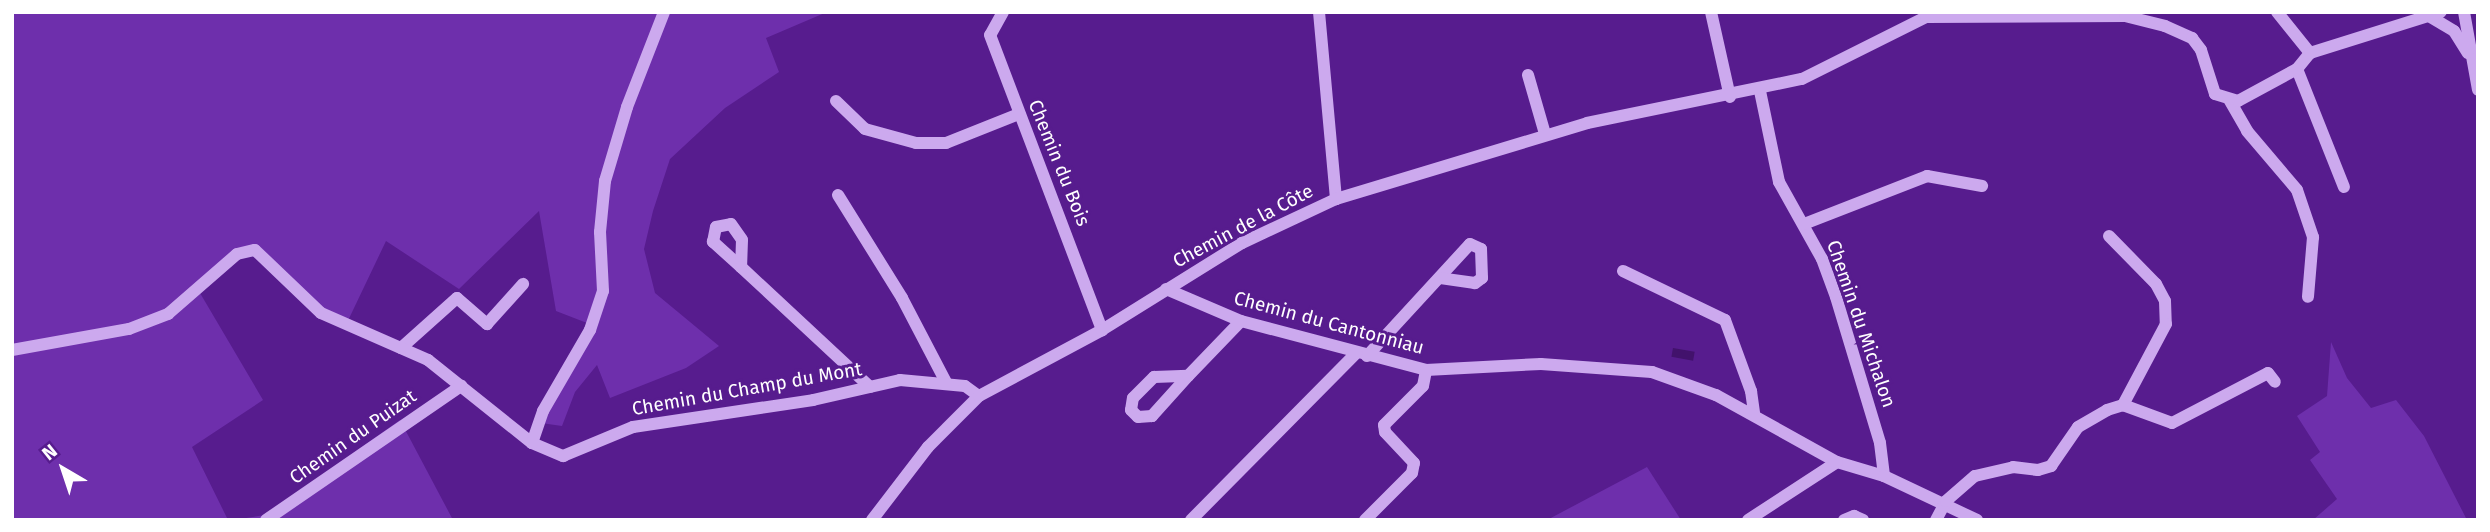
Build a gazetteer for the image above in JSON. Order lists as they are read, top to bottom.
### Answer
{
  "streets": {
    "street": [
      "Chemin du Bois",
      "Chemin de la Côte",
      "Chemin du Cantonniau",
      "Chemin du Michalon",
      "Chemin du Champ du Mont",
      "Chemin du Puizat"
    ]
  },
  "crossings": [
    ["Chemin du Bois", "Chemin de la Côte"],
    ["Chemin de la Côte", "Chemin du Cantonniau"],
    ["Chemin de la Côte", "Chemin du Michalon"],
    ["Chemin de la Côte", "Chemin du Champ du Mont"],
    ["Chemin du Cantonniau", "Chemin du Michalon"],
    ["Chemin du Champ du Mont", "Chemin du Puizat"]
  ],
  "north": "top left"
}
